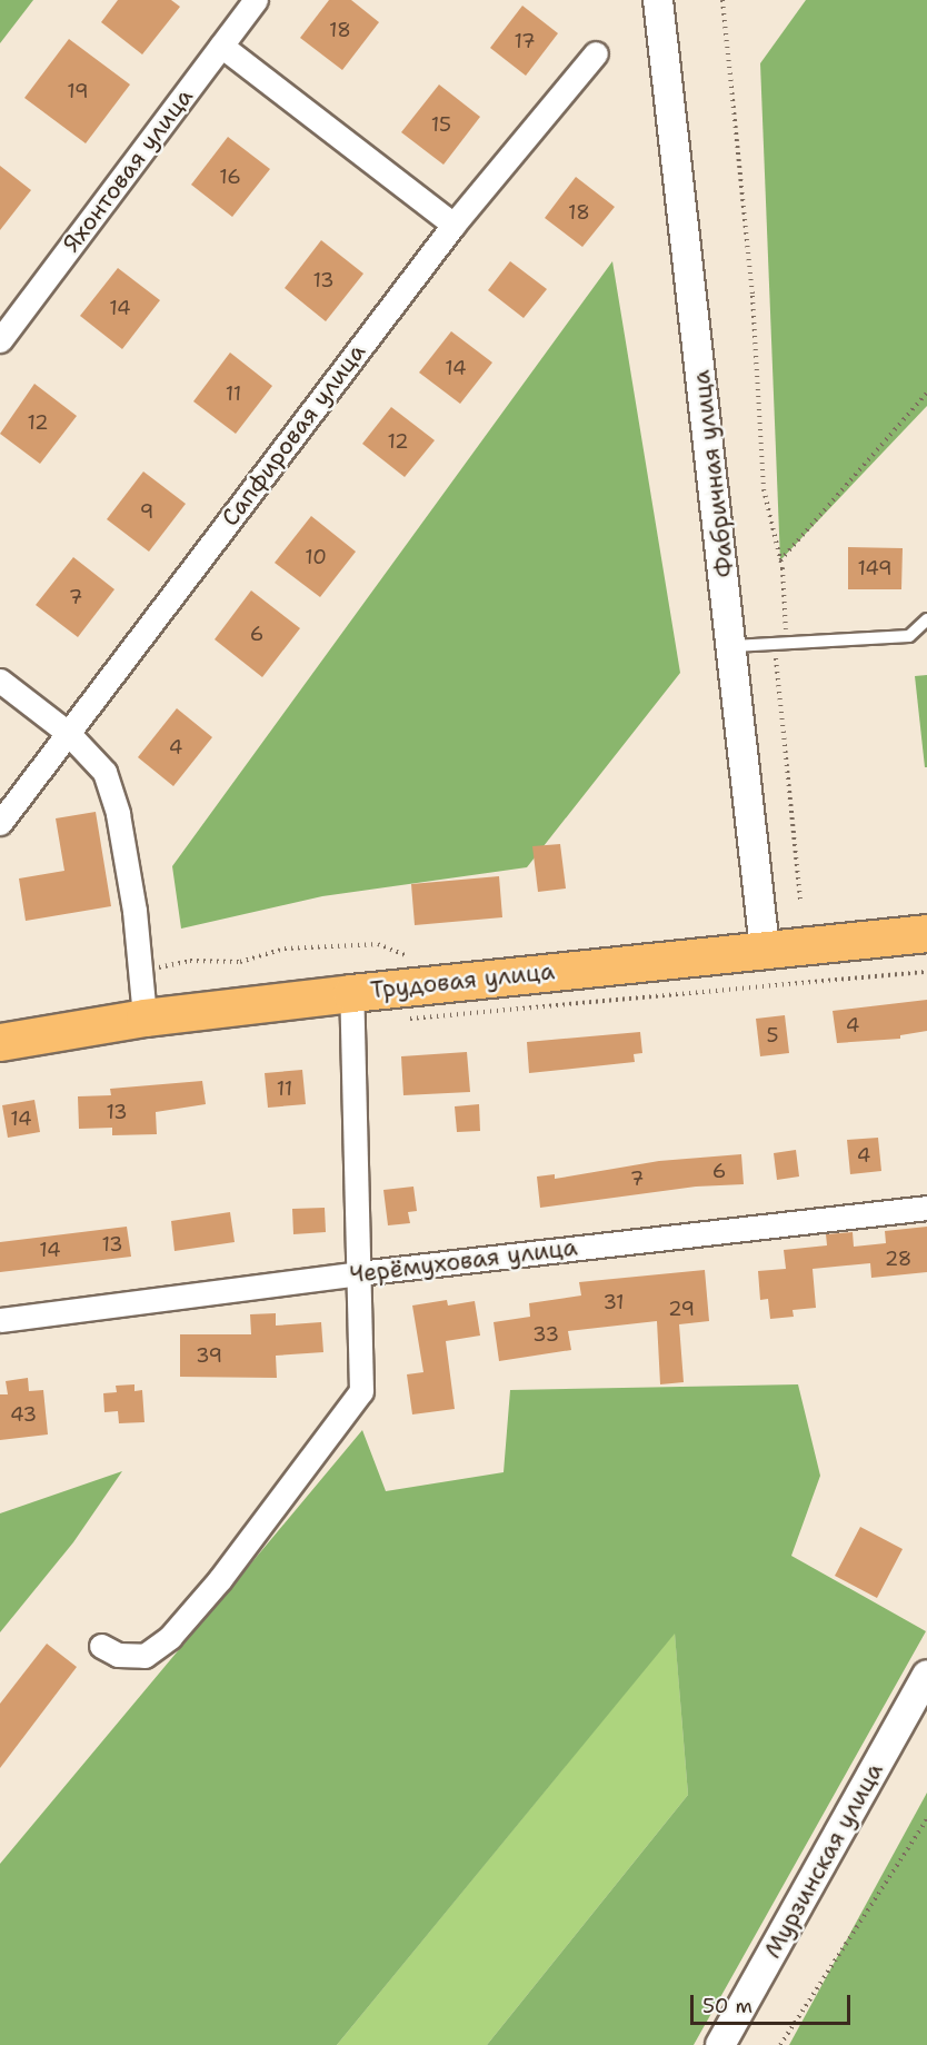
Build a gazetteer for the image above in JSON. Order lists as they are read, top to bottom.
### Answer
{
  "streets": {
    "main road": ["Трудовая улица"],
    "street": [
      "Яхонтовая улица",
      "Сапфировая улица",
      "Фабричная улица",
      "Черёмуховая улица",
      "Мурзинская улица"
    ]
  },
  "crossings": [
    ["Фабричная улица", "Трудовая улица"]
  ],
  "house_numbers": [
    "18",
    "17",
    "19",
    "15",
    "16",
    "18",
    "13",
    "14",
    "14",
    "11",
    "12",
    "12",
    "9",
    "10",
    "149",
    "7",
    "6",
    "4",
    "4",
    "5",
    "11",
    "13",
    "14",
    "4",
    "6",
    "7",
    "13",
    "14",
    "28",
    "31",
    "29",
    "33",
    "39",
    "43"
  ],
  "scale_bar": "50 m"
}
